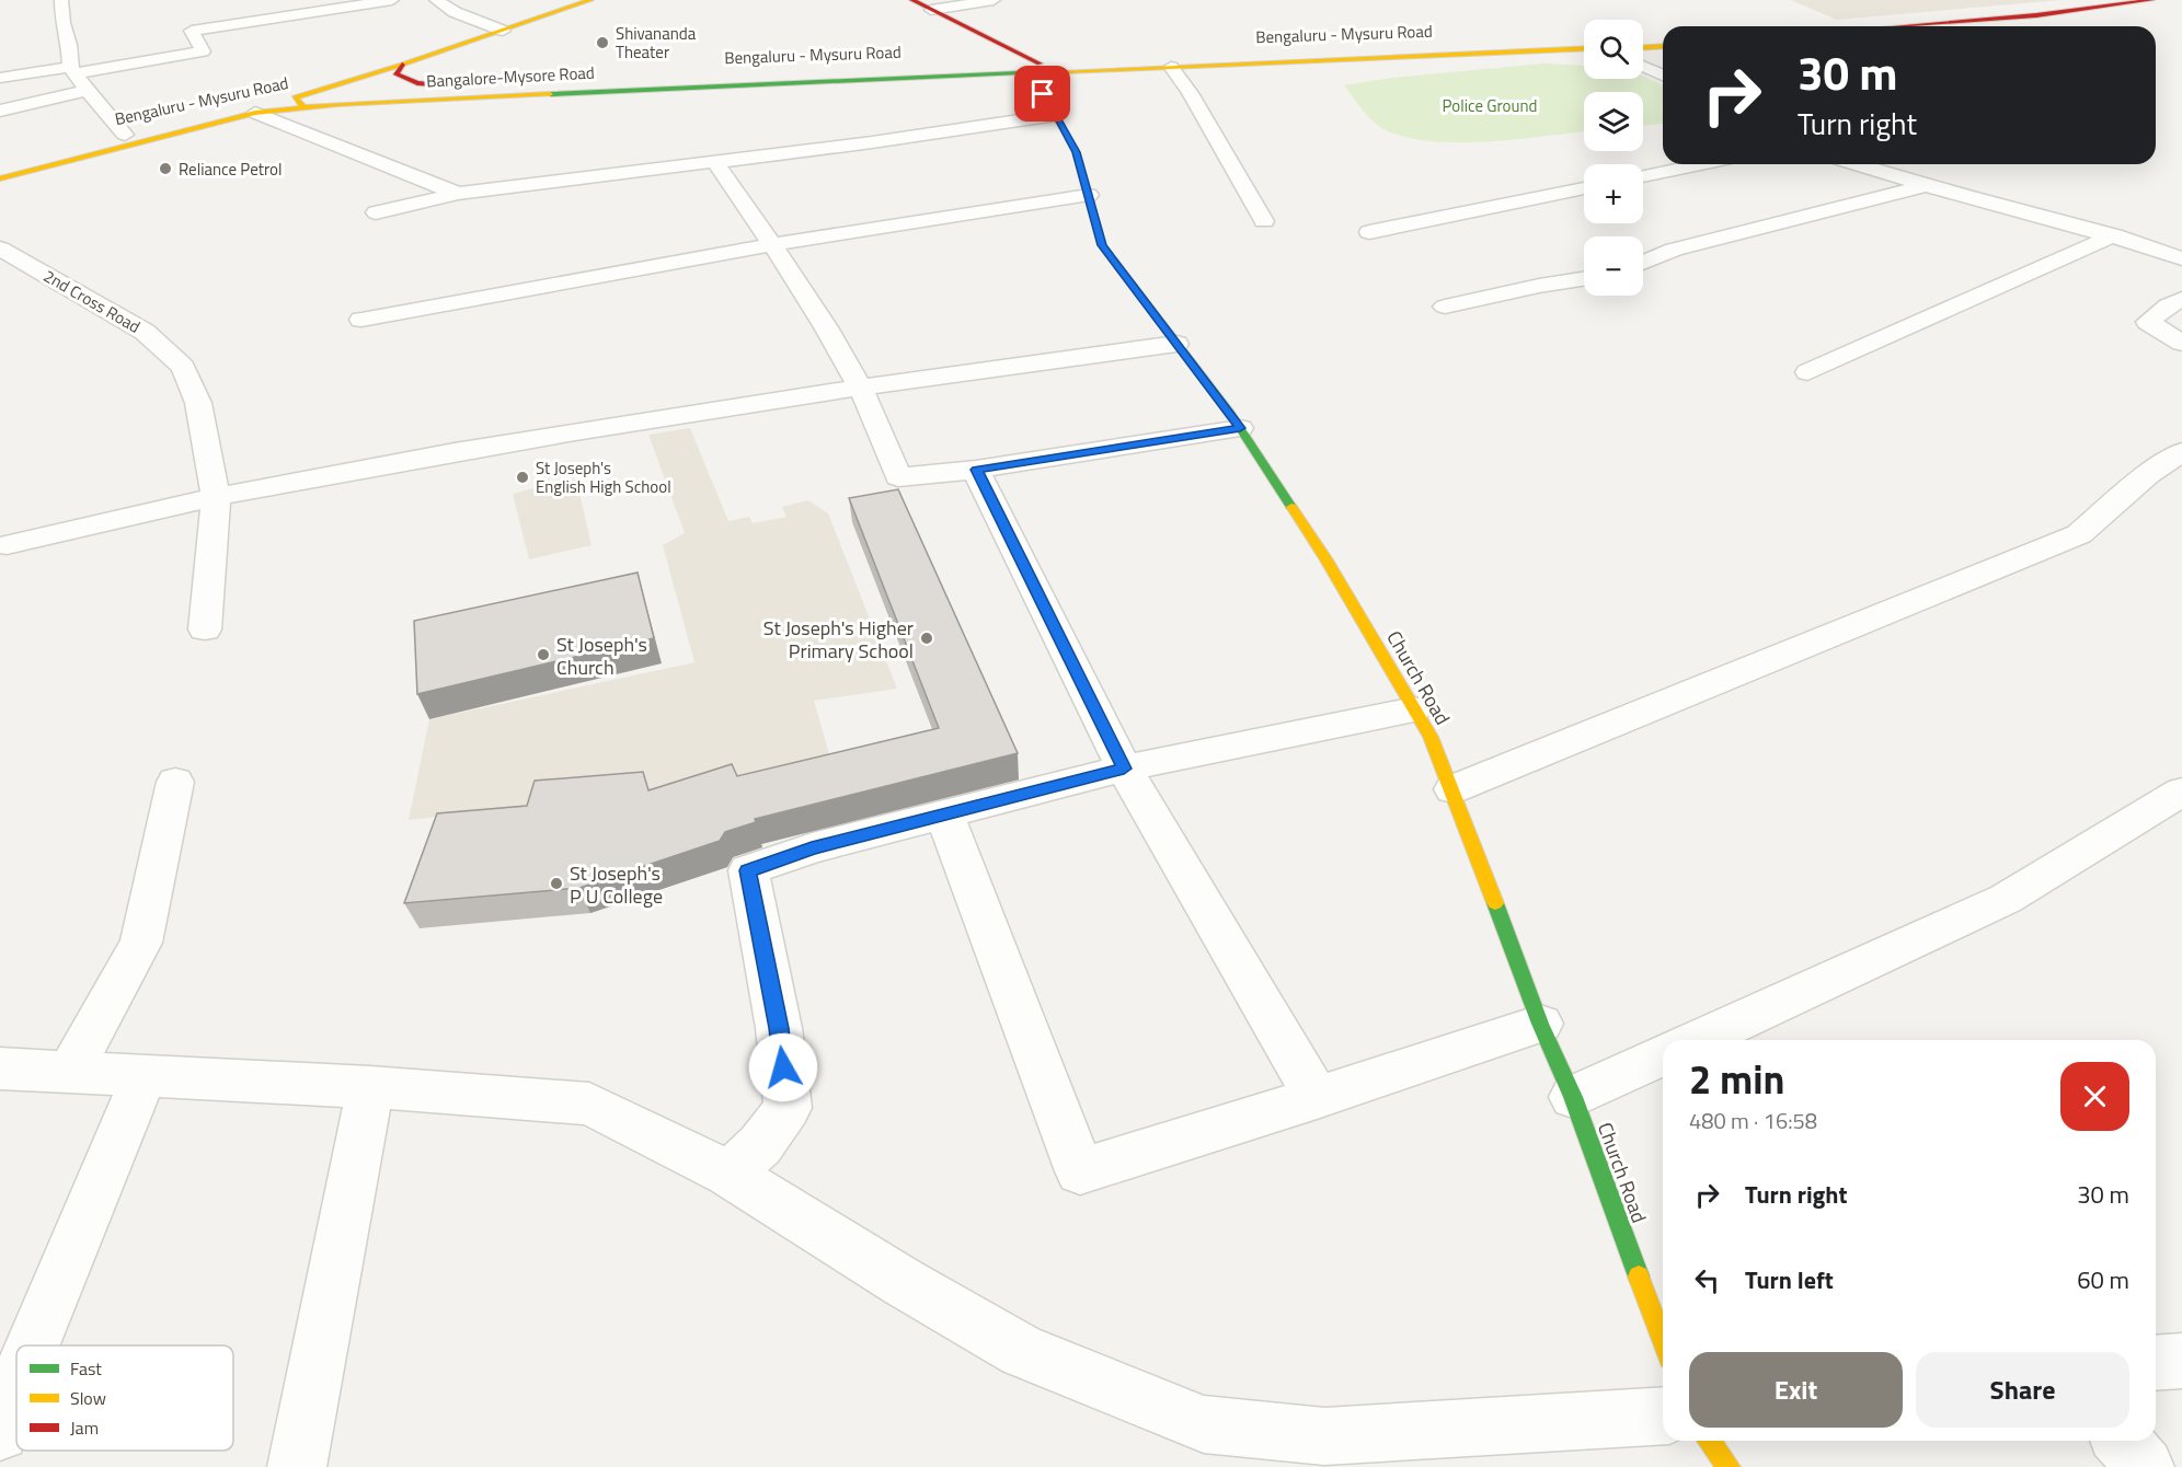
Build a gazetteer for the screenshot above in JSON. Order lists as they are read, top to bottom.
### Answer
{
  "streets": {
    "main road": ["Bengaluru - Mysuru Road", "Bangalore-Mysore Road", "Church Road"],
    "street": ["2nd Cross Road"]
  },
  "crossings": [
    ["Bengaluru - Mysuru Road", "Bangalore-Mysore Road"],
    ["Bengaluru - Mysuru Road", "Church Road"],
    ["Bangalore-Mysore Road", "Church Road"]
  ],
  "parks": ["Police Ground"],
  "places": [
    "Shivananda Theater",
    "Reliance Petrol",
    "St Joseph's English High School",
    "St Joseph's Higher Primary School",
    "St Joseph's Church",
    "St Joseph's P U College"
  ],
  "legend": ["Fast", "Slow", "Jam"],
  "page": {
    "map_buttons": ["+", "−"],
    "turn": ["30 m", "Turn right"],
    "heading": ["2 min", "480 m · 16:58"],
    "list": [
      {
        "name": "Turn right",
        "value": "30 m"
      },
      {
        "name": "Turn left",
        "value": "60 m"
      }
    ],
    "buttons": ["Exit", "Share"]
  }
}
